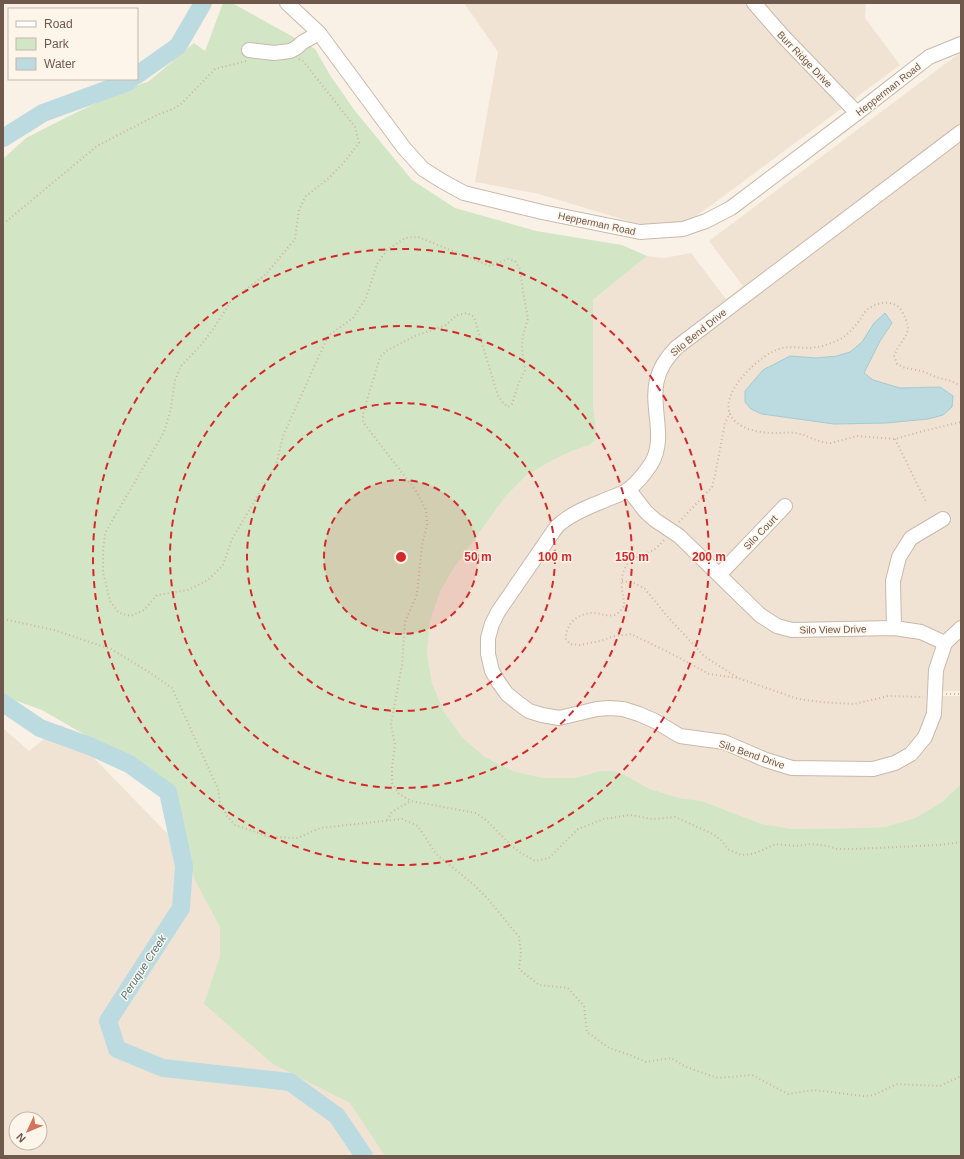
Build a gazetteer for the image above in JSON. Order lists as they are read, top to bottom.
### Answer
{
  "streets": {
    "street": [
      "Burr Ridge Drive",
      "Hepperman Road",
      "Silo Bend Drive",
      "Silo Court",
      "Silo View Drive"
    ]
  },
  "crossings": [
    ["Burr Ridge Drive", "Hepperman Road"],
    ["Silo Bend Drive", "Silo View Drive"],
    ["Silo Court", "Silo View Drive"]
  ],
  "water": ["Peruque Creek"],
  "legend": ["Road", "Park", "Water"],
  "north": "bottom left",
  "rings": [
    "50 m",
    "100 m",
    "150 m",
    "200 m"
  ]
}
